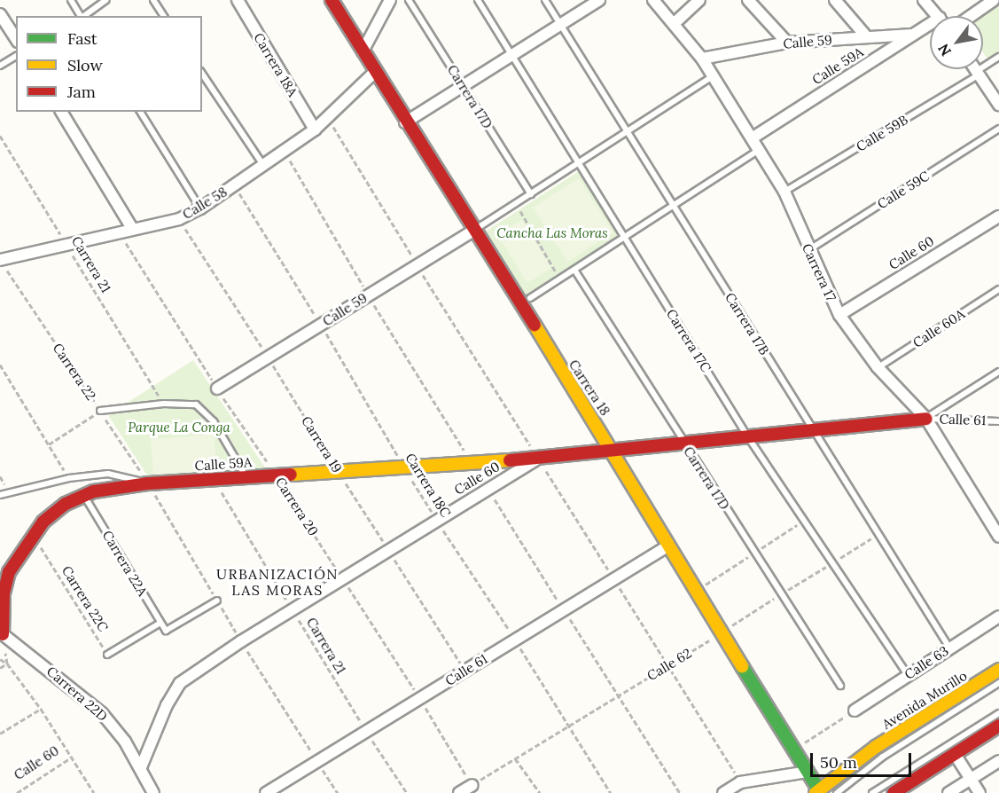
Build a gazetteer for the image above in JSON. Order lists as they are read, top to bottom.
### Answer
{
  "streets": {
    "street": [
      "Calle 59",
      "Carrera 18A",
      "Calle 59A",
      "Calle 58",
      "Calle 60",
      "Carrera 17",
      "Carrera 18",
      "Calle 61",
      "Calle 63",
      "Carrera 22D",
      "Avenida Murillo"
    ],
    "lane": [
      "Carrera 17D",
      "Calle 59B",
      "Calle 59C",
      "Carrera 17B",
      "Calle 60A",
      "Carrera 17C",
      "Carrera 22A"
    ],
    "path": [
      "Carrera 21",
      "Carrera 22",
      "Carrera 19",
      "Carrera 18C",
      "Carrera 20",
      "Carrera 22C",
      "Calle 62"
    ]
  },
  "crossings": [
    ["Calle 59", "Calle 59A"],
    ["Calle 59", "Carrera 17"],
    ["Calle 59", "Carrera 18"],
    ["Calle 59", "Carrera 19"],
    ["Calle 59", "Carrera 18C"],
    ["Calle 59", "Carrera 20"],
    ["Carrera 18A", "Calle 58"],
    ["Calle 59A", "Calle 60"],
    ["Calle 59A", "Carrera 21"],
    ["Calle 59A", "Carrera 17"],
    ["Calle 59A", "Carrera 22"],
    ["Calle 59A", "Carrera 19"],
    ["Calle 59A", "Carrera 18C"],
    ["Calle 59A", "Carrera 20"],
    ["Calle 59A", "Carrera 22A"],
    ["Calle 59A", "Carrera 22D"],
    ["Carrera 17D", "Calle 60"],
    ["Carrera 17D", "Calle 62"],
    ["Calle 59B", "Carrera 17"],
    ["Calle 59C", "Carrera 17"],
    ["Calle 58", "Carrera 21"],
    ["Calle 58", "Carrera 22"],
    ["Calle 58", "Carrera 18"],
    ["Calle 58", "Carrera 19"],
    ["Calle 58", "Carrera 18C"],
    ["Calle 58", "Carrera 20"],
    ["Calle 60", "Carrera 21"],
    ["Calle 60", "Carrera 17"],
    ["Calle 60", "Carrera 17B"],
    ["Calle 60", "Carrera 17C"],
    ["Calle 60", "Carrera 18"],
    ["Calle 60", "Calle 61"],
    ["Calle 60", "Carrera 19"],
    ["Calle 60", "Carrera 18C"],
    ["Calle 60", "Carrera 20"],
    ["Calle 60", "Carrera 22D"],
    ["Carrera 21", "Calle 61"],
    ["Carrera 17", "Calle 60A"],
    ["Carrera 17", "Calle 61"],
    ["Carrera 17B", "Calle 63"],
    ["Carrera 17B", "Calle 62"],
    ["Carrera 17C", "Calle 63"],
    ["Carrera 17C", "Calle 62"],
    ["Carrera 18", "Calle 61"],
    ["Carrera 18", "Calle 62"],
    ["Carrera 18", "Avenida Murillo"],
    ["Calle 61", "Carrera 19"],
    ["Calle 61", "Carrera 18C"],
    ["Calle 61", "Carrera 20"],
    ["Carrera 18C", "Calle 62"],
    ["Carrera 20", "Calle 62"]
  ],
  "districts": ["URBANIZACIÓN LAS MORAS"],
  "parks": ["Cancha Las Moras", "Parque La Conga"],
  "legend": ["Fast", "Slow", "Jam"],
  "scale_bar": "50 m",
  "north": "bottom left"
}
